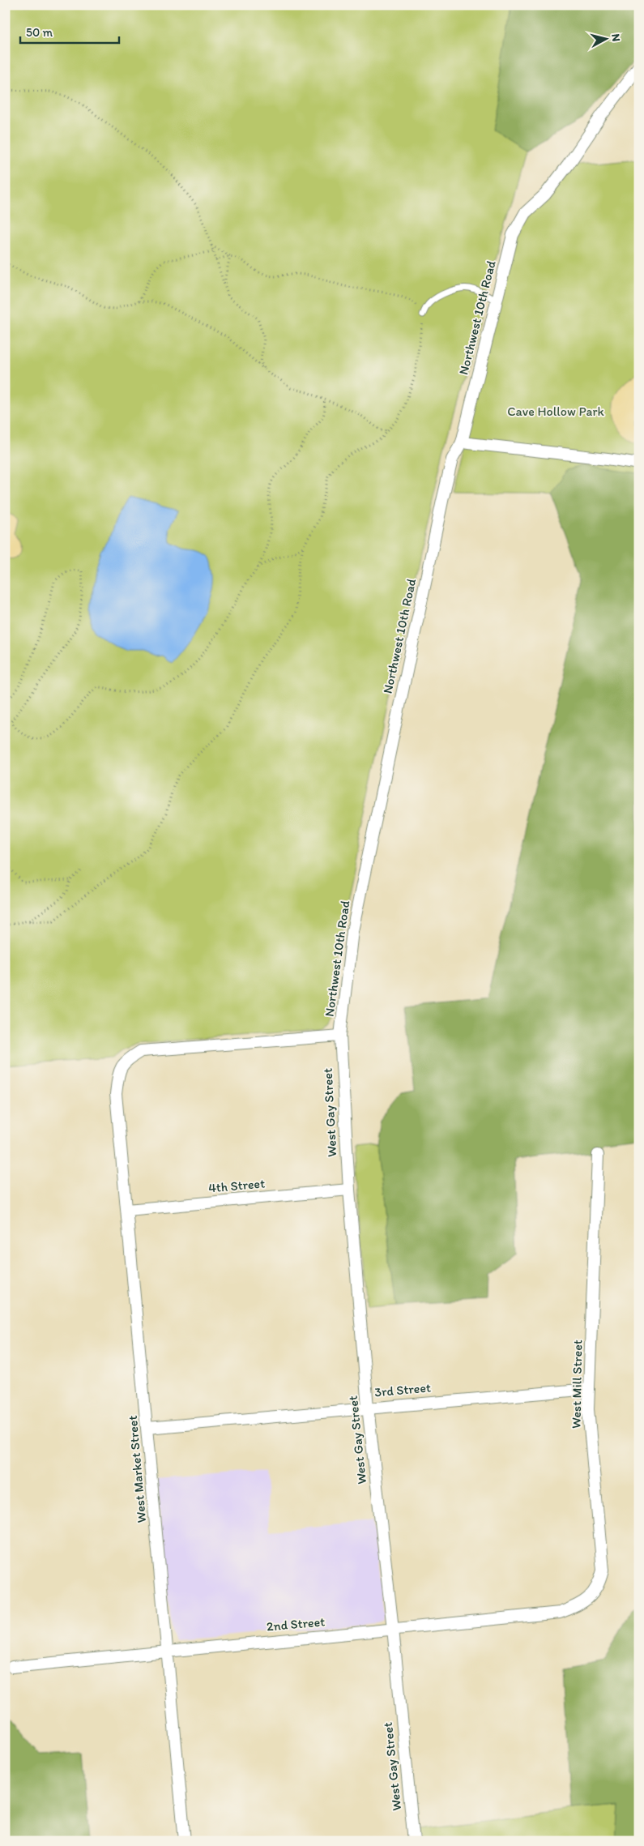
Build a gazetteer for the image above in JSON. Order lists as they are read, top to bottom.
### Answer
{
  "streets": {
    "street": [
      "Northwest 10th Road",
      "West Gay Street",
      "4th Street",
      "West Mill Street",
      "3rd Street",
      "West Market Street",
      "2nd Street"
    ]
  },
  "crossings": [
    ["Northwest 10th Road", "West Gay Street"],
    ["Northwest 10th Road", "West Market Street"],
    ["West Gay Street", "4th Street"],
    ["West Gay Street", "3rd Street"],
    ["West Gay Street", "West Market Street"],
    ["West Gay Street", "2nd Street"],
    ["4th Street", "West Market Street"],
    ["West Mill Street", "3rd Street"],
    ["West Mill Street", "2nd Street"],
    ["3rd Street", "West Market Street"],
    ["West Market Street", "2nd Street"]
  ],
  "parks": ["Cave Hollow Park"],
  "scale_bar": "50 m",
  "north": "right"
}
